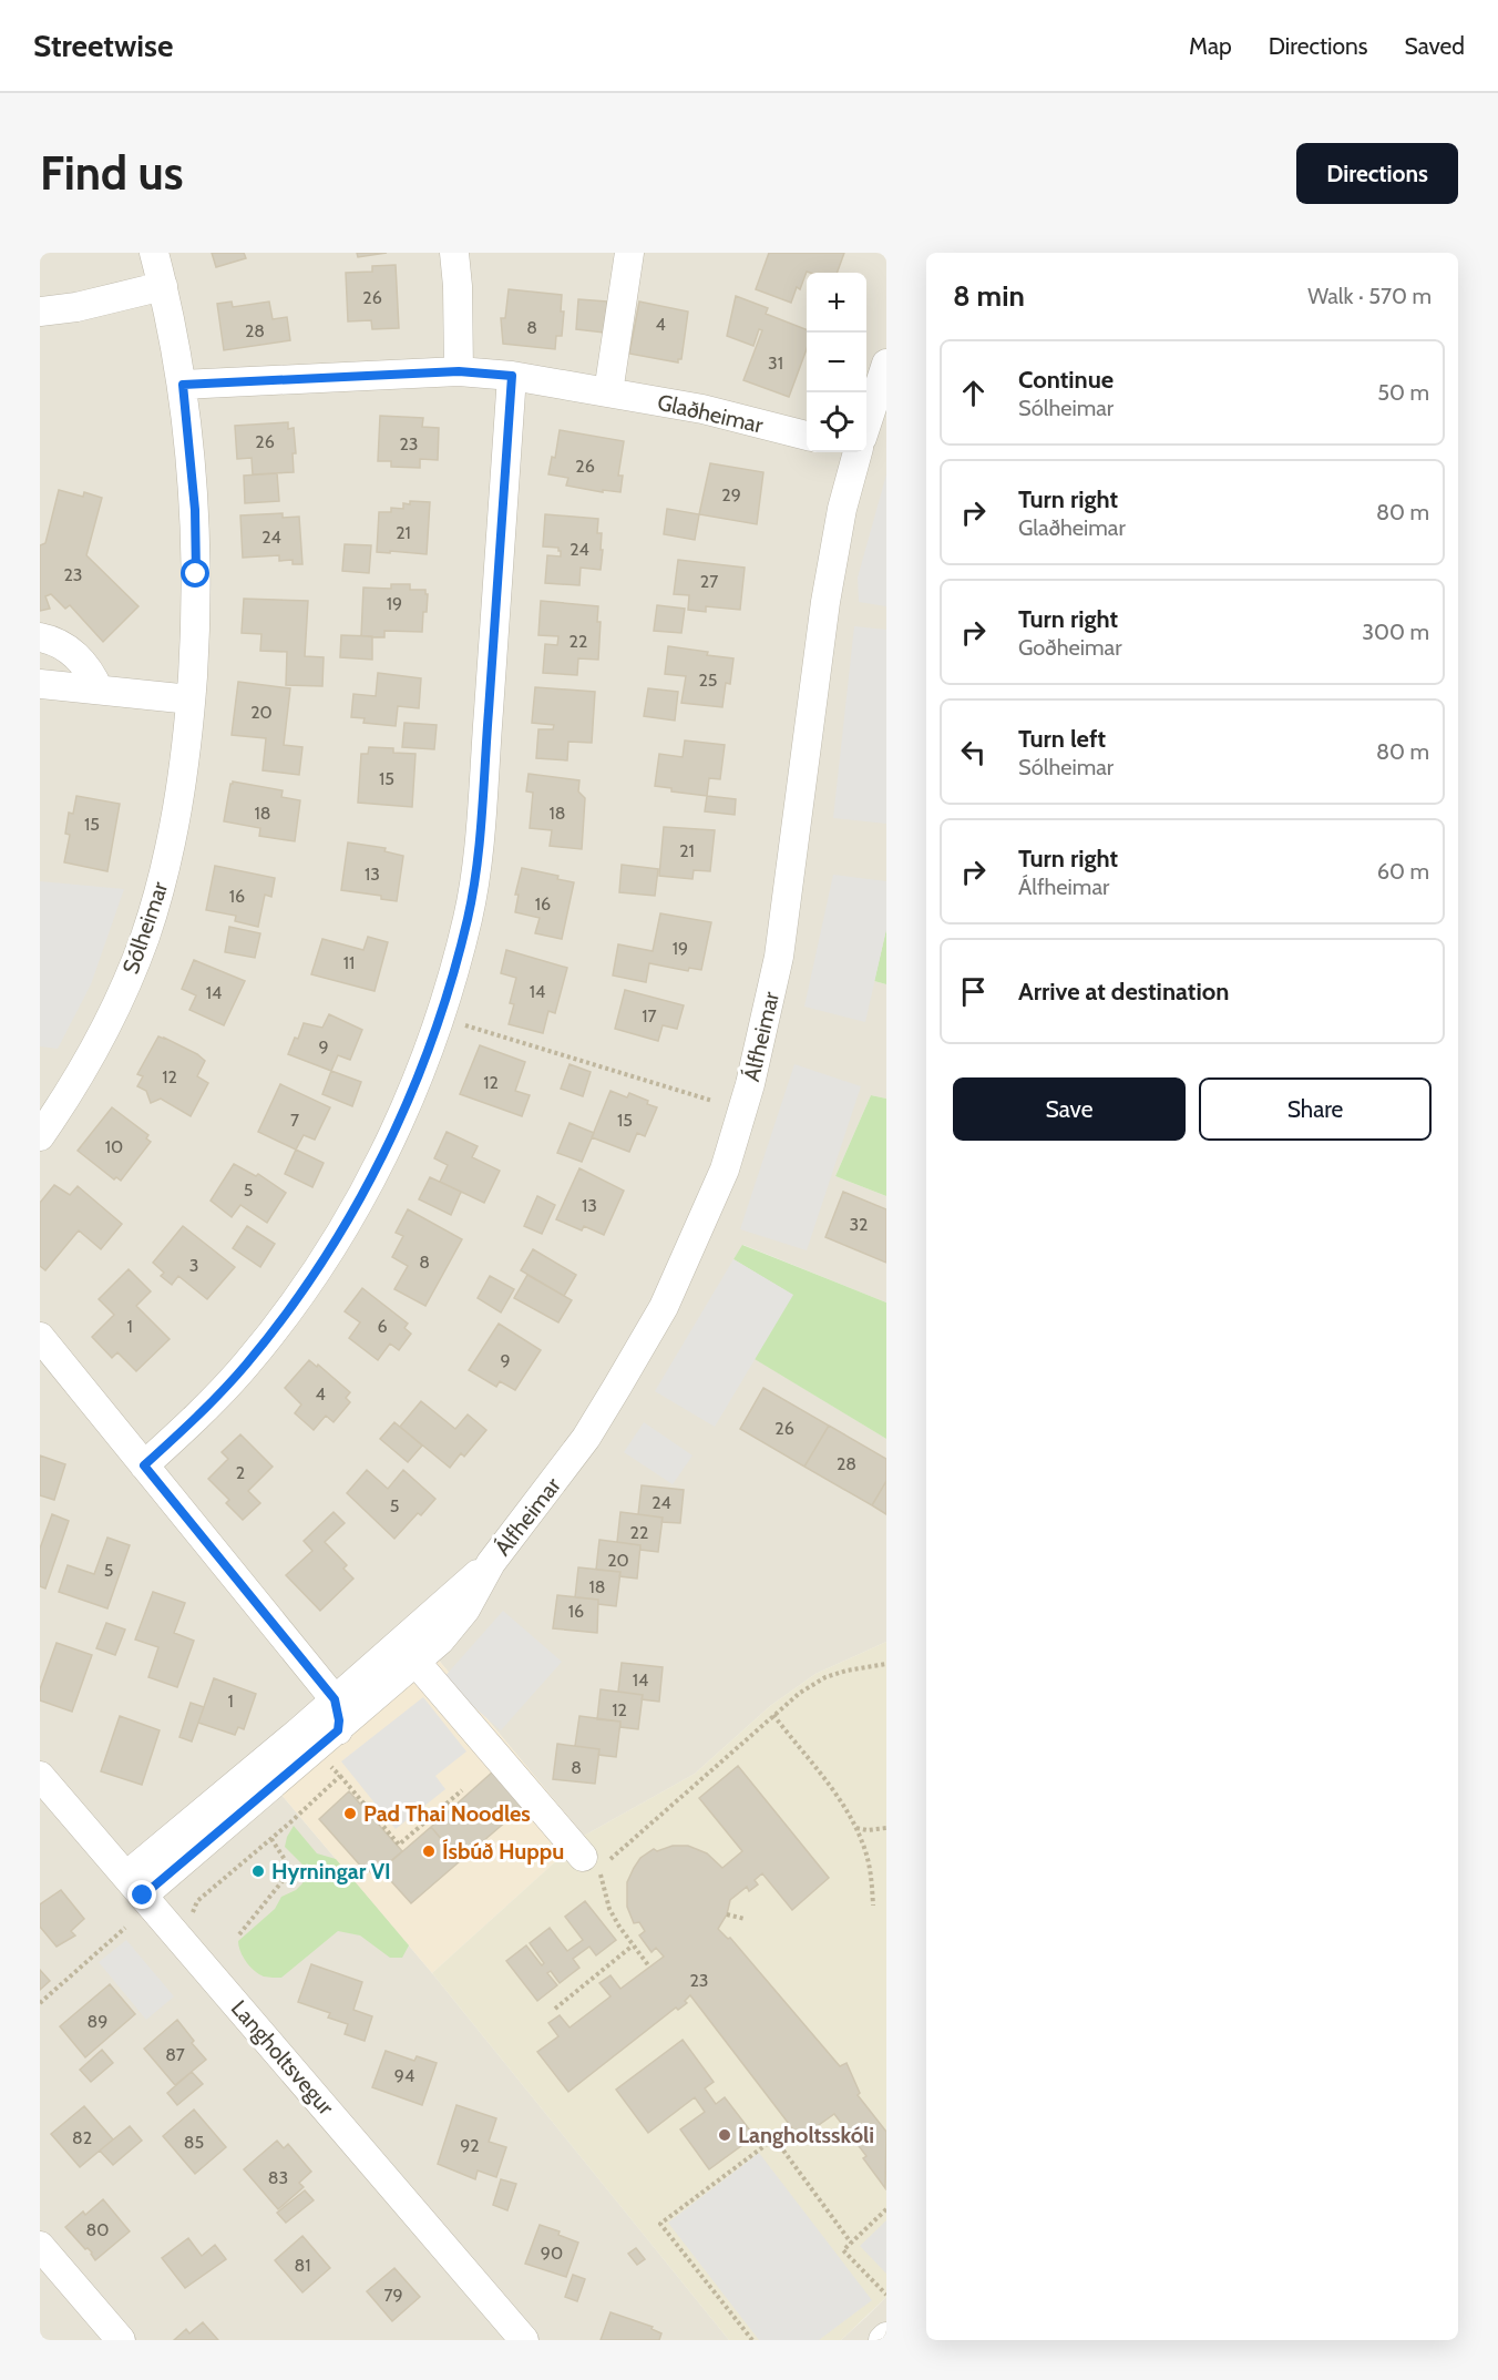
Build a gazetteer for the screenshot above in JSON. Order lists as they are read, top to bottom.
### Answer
{
  "streets": {
    "street": [
      "Glaðheimar",
      "Sólheimar",
      "Álfheimar",
      "Langholtsvegur"
    ]
  },
  "crossings": [
    ["Glaðheimar", "Sólheimar"],
    ["Álfheimar", "Langholtsvegur"]
  ],
  "places": [
    "Pad Thai Noodles",
    "Ísbúð Huppu",
    "Hyrningar VI",
    "Langholtsskóli"
  ],
  "house_numbers": [
    "26",
    "4",
    "8",
    "28",
    "31",
    "26",
    "23",
    "26",
    "29",
    "21",
    "24",
    "24",
    "23",
    "27",
    "19",
    "22",
    "25",
    "20",
    "15",
    "18",
    "18",
    "15",
    "21",
    "13",
    "16",
    "16",
    "19",
    "11",
    "14",
    "14",
    "17",
    "9",
    "12",
    "12",
    "7",
    "15",
    "10",
    "5",
    "13",
    "32",
    "8",
    "3",
    "1",
    "6",
    "9",
    "4",
    "26",
    "28",
    "2",
    "24",
    "5",
    "22",
    "20",
    "5",
    "18",
    "16",
    "14",
    "1",
    "12",
    "8",
    "23",
    "89",
    "87",
    "94",
    "82",
    "85",
    "92",
    "83",
    "80",
    "90",
    "81",
    "79"
  ],
  "page": {
    "header": "Streetwise",
    "nav": ["Map", "Directions", "Saved"],
    "buttons": [
      "Directions",
      ["Save", "Share"]
    ],
    "title": "Find us",
    "heading": ["8 min", "Walk · 570 m"],
    "map_buttons": ["+", "−"],
    "list": [
      ["Continue", "Sólheimar", "50 m"],
      ["Turn right", "Glaðheimar", "80 m"],
      ["Turn right", "Goðheimar", "300 m"],
      ["Turn left", "Sólheimar", "80 m"],
      ["Turn right", "Álfheimar", "60 m"],
      "Arrive at destination"
    ]
  }
}
